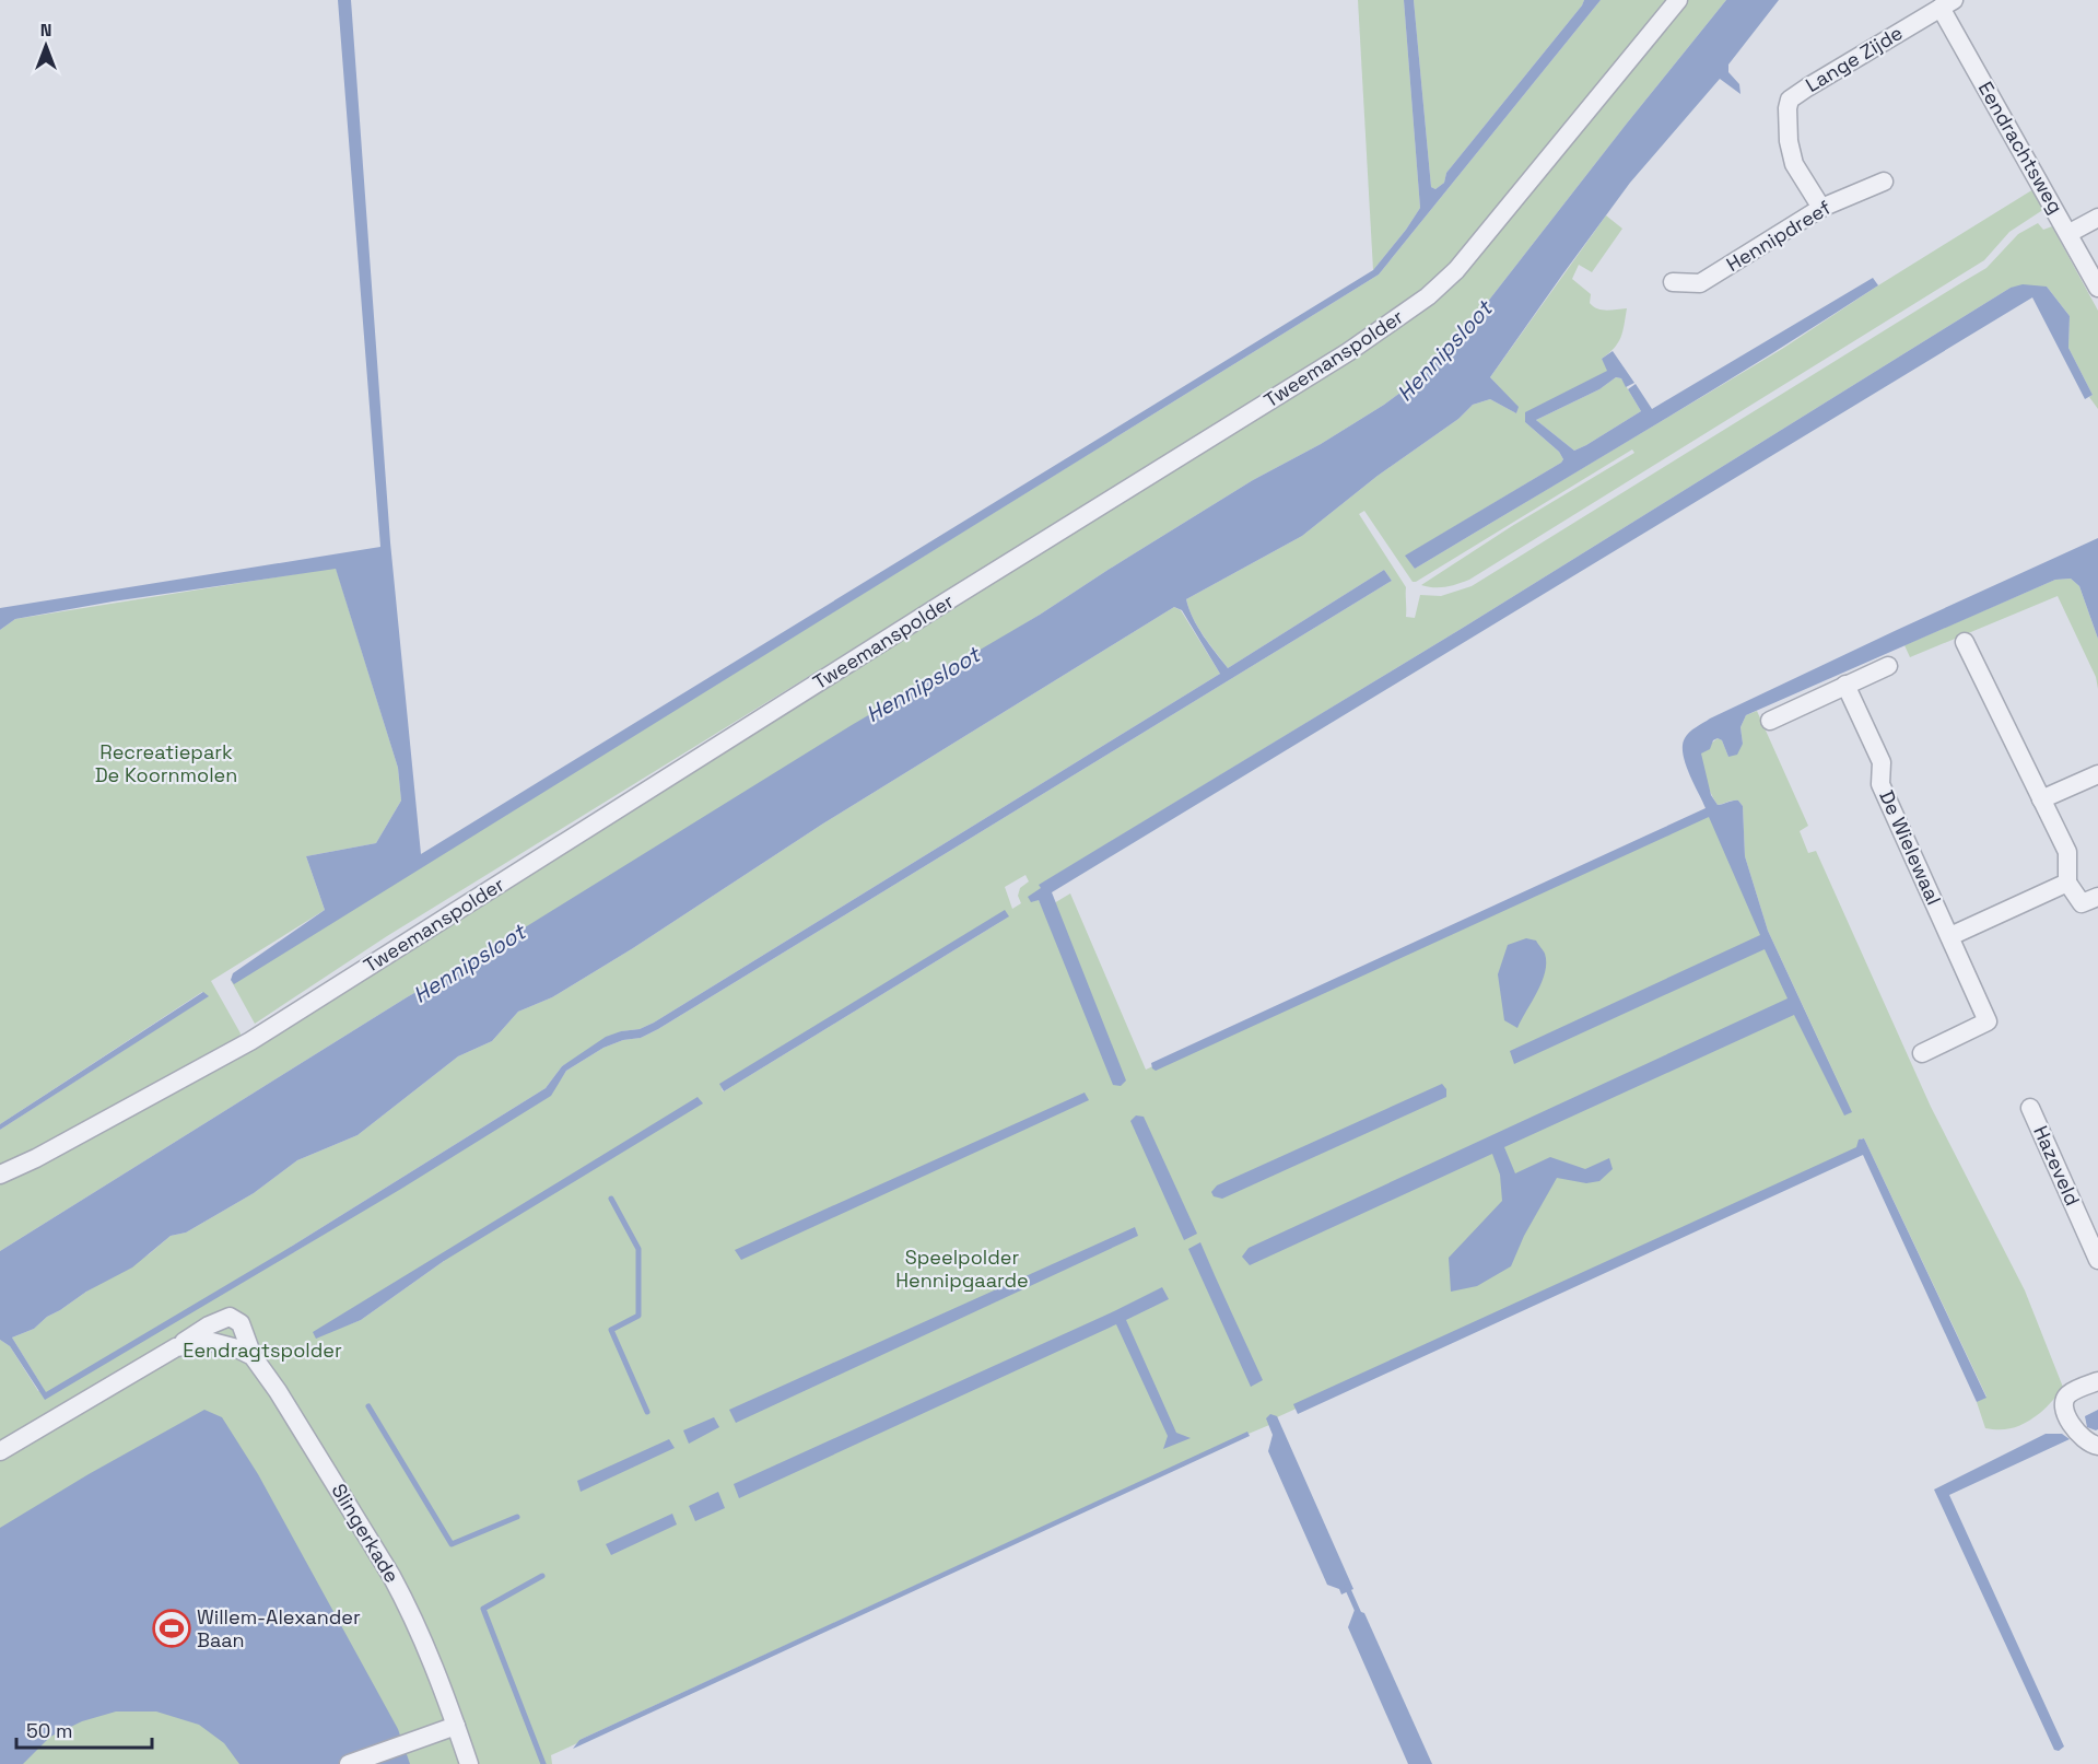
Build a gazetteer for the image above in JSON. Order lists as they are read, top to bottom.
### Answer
{
  "streets": {
    "street": [
      "Lange Zijde",
      "Eendrachtsweg",
      "Hennipdreef",
      "Tweemanspolder",
      "De Wielewaal",
      "Hazeveld",
      "Slingerkade"
    ]
  },
  "crossings": [
    ["Lange Zijde", "Eendrachtsweg"],
    ["Lange Zijde", "Hennipdreef"]
  ],
  "water": ["Hennipsloot"],
  "parks": ["Recreatiepark De Koornmolen", "Speelpolder Hennipgaarde", "Eendragtspolder"],
  "places": {
    "sports": ["Willem-Alexander Baan"]
  },
  "scale_bar": "50 m",
  "north": "top"
}
